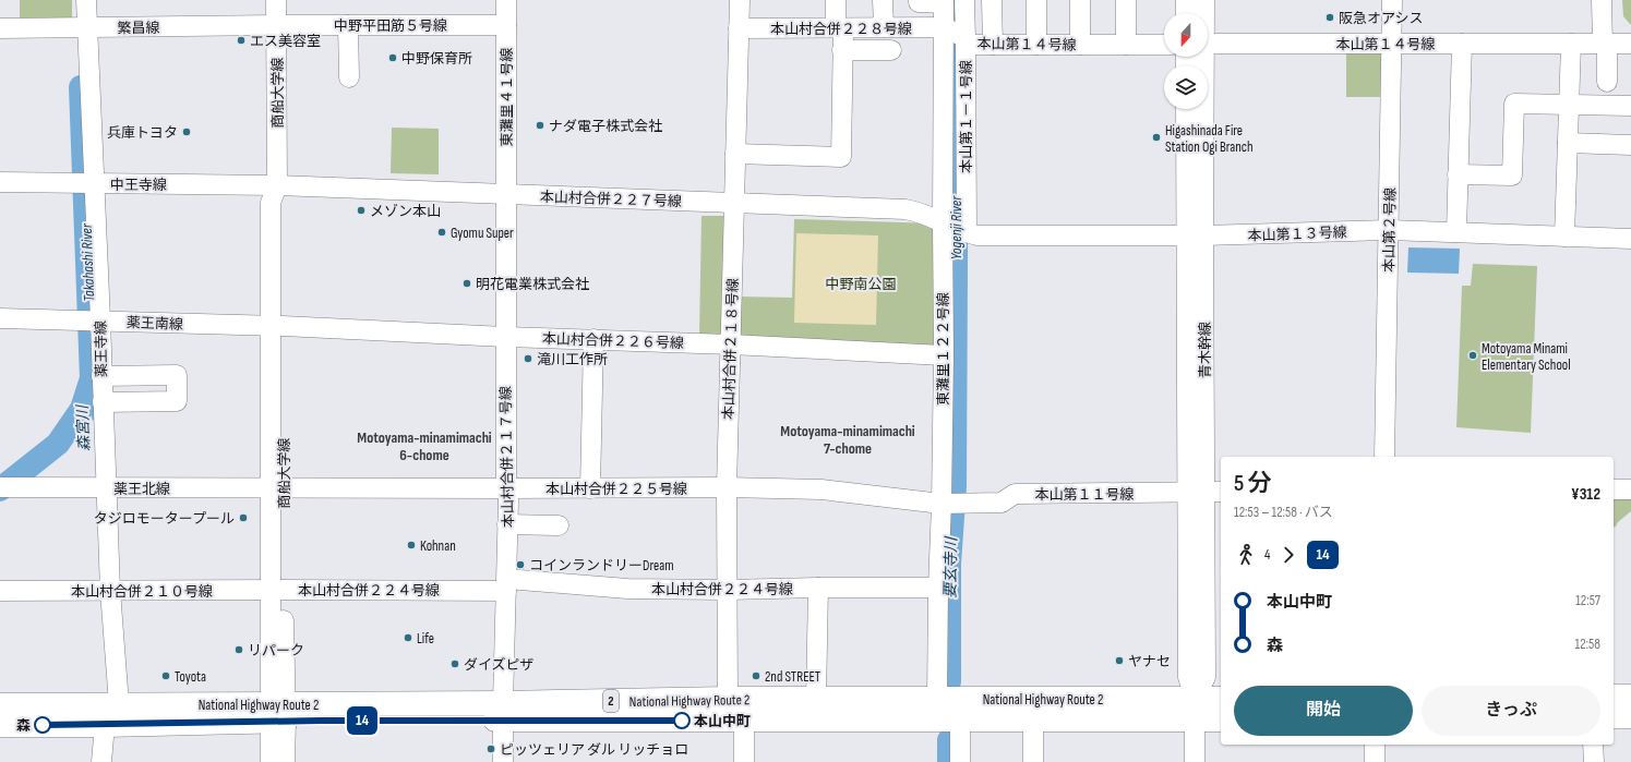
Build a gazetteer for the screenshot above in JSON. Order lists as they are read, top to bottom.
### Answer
{
  "streets": {
    "highway": ["National Highway Route 2", "2"],
    "street": [
      "中野平田筋５号線",
      "繁昌線",
      "本山村合併２２８号線",
      "本山第１４号線",
      "商船大学線",
      "東灘里４１号線",
      "本山第１－１号線",
      "中王寺線",
      "本山村合併２２７号線",
      "本山第２号線",
      "本山第１３号線",
      "薬王南線",
      "本山村合併２２６号線",
      "薬王寺線",
      "本山村合併２１８号線",
      "東灘里１２２号線",
      "青木幹線",
      "本山村合併２１７号線",
      "薬王北線",
      "本山村合併２２５号線",
      "本山第１１号線",
      "本山村合併２２４号線",
      "本山村合併２１０号線"
    ]
  },
  "crossings": [
    ["中野平田筋５号線", "繁昌線"],
    ["中野平田筋５号線", "商船大学線"],
    ["中野平田筋５号線", "東灘里４１号線"],
    ["繁昌線", "商船大学線"],
    ["繁昌線", "薬王寺線"],
    ["本山村合併２２８号線", "本山第１４号線"],
    ["本山村合併２２８号線", "本山第１－１号線"],
    ["本山村合併２２８号線", "本山村合併２１８号線"],
    ["本山村合併２２８号線", "東灘里１２２号線"],
    ["本山第１４号線", "本山第１－１号線"],
    ["本山第１４号線", "本山第２号線"],
    ["本山第１４号線", "東灘里１２２号線"],
    ["商船大学線", "中王寺線"],
    ["商船大学線", "本山村合併２２７号線"],
    ["商船大学線", "薬王南線"],
    ["商船大学線", "本山村合併２２６号線"],
    ["商船大学線", "薬王北線"],
    ["商船大学線", "本山村合併２２５号線"],
    ["商船大学線", "本山村合併２２４号線"],
    ["商船大学線", "本山村合併２１０号線"],
    ["商船大学線", "National Highway Route 2"],
    ["東灘里４１号線", "本山村合併２２７号線"],
    ["東灘里４１号線", "本山村合併２１７号線"],
    ["本山第１－１号線", "本山村合併２２７号線"],
    ["本山第１－１号線", "本山第１３号線"],
    ["本山第１－１号線", "東灘里１２２号線"],
    ["中王寺線", "本山村合併２２７号線"],
    ["中王寺線", "薬王寺線"],
    ["本山村合併２２７号線", "本山第１３号線"],
    ["本山村合併２２７号線", "本山村合併２１８号線"],
    ["本山村合併２２７号線", "東灘里１２２号線"],
    ["本山村合併２２７号線", "本山村合併２１７号線"],
    ["本山第２号線", "本山第１３号線"],
    ["本山第１３号線", "東灘里１２２号線"],
    ["本山第１３号線", "青木幹線"],
    ["薬王南線", "本山村合併２２６号線"],
    ["薬王南線", "薬王寺線"],
    ["本山村合併２２６号線", "本山村合併２１８号線"],
    ["本山村合併２２６号線", "東灘里１２２号線"],
    ["本山村合併２２６号線", "本山村合併２１７号線"],
    ["薬王寺線", "薬王北線"],
    ["薬王寺線", "本山村合併２１０号線"],
    ["薬王寺線", "National Highway Route 2"],
    ["本山村合併２１８号線", "本山村合併２２５号線"],
    ["本山村合併２１８号線", "本山村合併２２４号線"],
    ["本山村合併２１８号線", "National Highway Route 2"],
    ["東灘里１２２号線", "本山村合併２２５号線"],
    ["東灘里１２２号線", "本山第１１号線"],
    ["東灘里１２２号線", "本山村合併２２４号線"],
    ["東灘里１２２号線", "National Highway Route 2"],
    ["青木幹線", "本山第１１号線"],
    ["青木幹線", "National Highway Route 2"],
    ["本山村合併２１７号線", "本山村合併２２５号線"],
    ["本山村合併２１７号線", "本山村合併２２４号線"],
    ["本山村合併２１７号線", "National Highway Route 2"],
    ["薬王北線", "本山村合併２２５号線"],
    ["本山村合併２２５号線", "本山第１１号線"],
    ["本山村合併２２４号線", "本山村合併２１０号線"]
  ],
  "districts": ["Motoyama-minamimachi 7-chome", "Motoyama-minamimachi 6-chome"],
  "water": [
    "Yogenji River",
    "Takahashi River",
    "森宮川",
    "要玄寺川"
  ],
  "parks": ["中野南公園"],
  "places": [
    "阪急オアシス",
    "エス美容室",
    "中野保育所",
    "ナダ電子株式会社",
    "兵庫トヨタ",
    "Higashinada Fire Station Ogi Branch",
    "メゾン本山",
    "Gyomu Super",
    "明花電業株式会社",
    "Motoyama Minami Elementary School",
    "滝川工作所",
    "タジロモータープール",
    "Kohnan",
    "コインランドリーDream",
    "Life",
    "リパーク",
    "ヤナセ",
    "ダイズピザ",
    "Toyota",
    "2nd STREET",
    "本山中町",
    "森",
    "ピッツェリア ダル リッチョロ"
  ],
  "lines": ["bus line 14"],
  "north": "bottom",
  "page": {
    "on_map": "14",
    "heading": ["5 分", "12:53 – 12:58 · バス", "¥312"],
    "legs": ["4", "14"],
    "list": [
      {
        "name": "本山中町",
        "value": "12:57"
      },
      {
        "name": "森",
        "value": "12:58"
      }
    ],
    "buttons": ["開始", "きっぷ"]
  }
}
